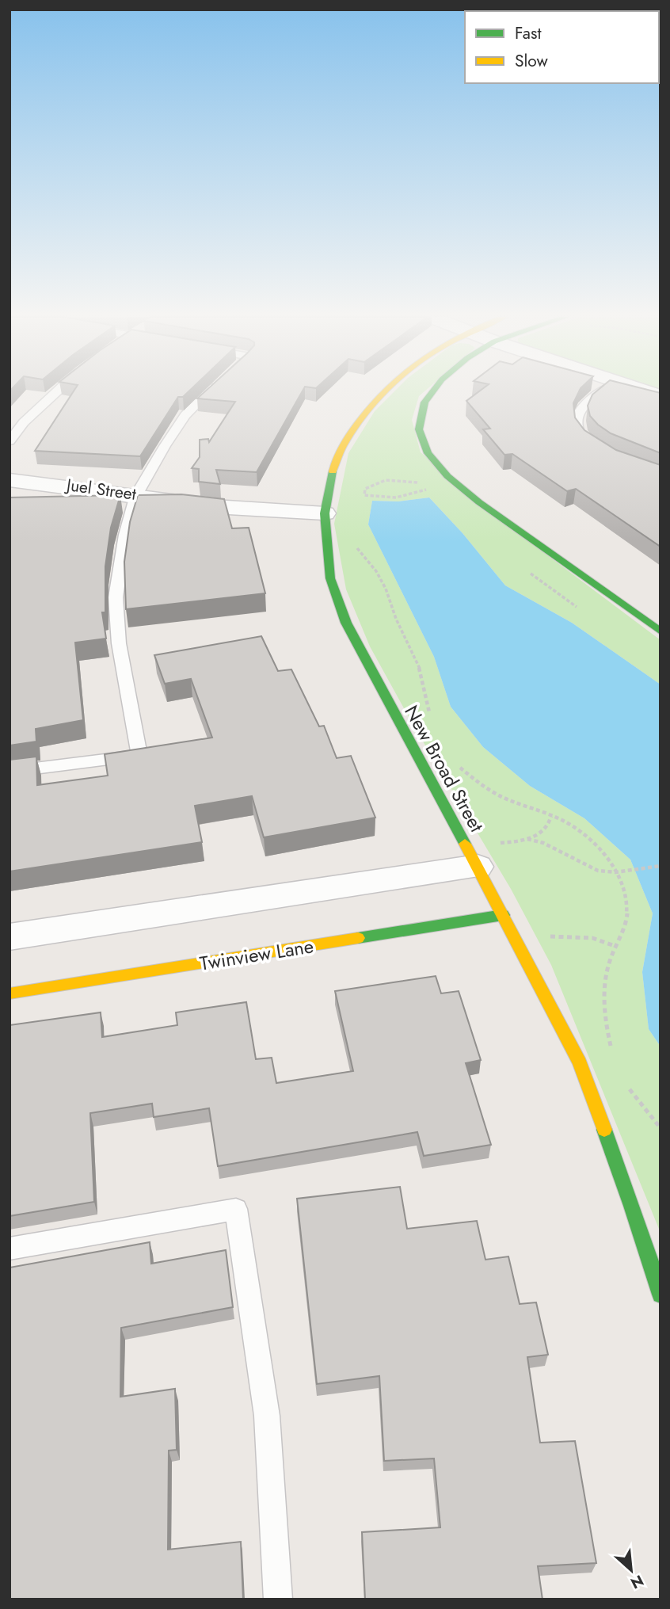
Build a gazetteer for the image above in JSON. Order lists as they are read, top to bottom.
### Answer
{
  "streets": {
    "street": ["Juel Street", "New Broad Street", "Twinview Lane"]
  },
  "crossings": [
    ["Juel Street", "New Broad Street"],
    ["New Broad Street", "Twinview Lane"]
  ],
  "legend": ["Fast", "Slow"],
  "north": "bottom right"
}
